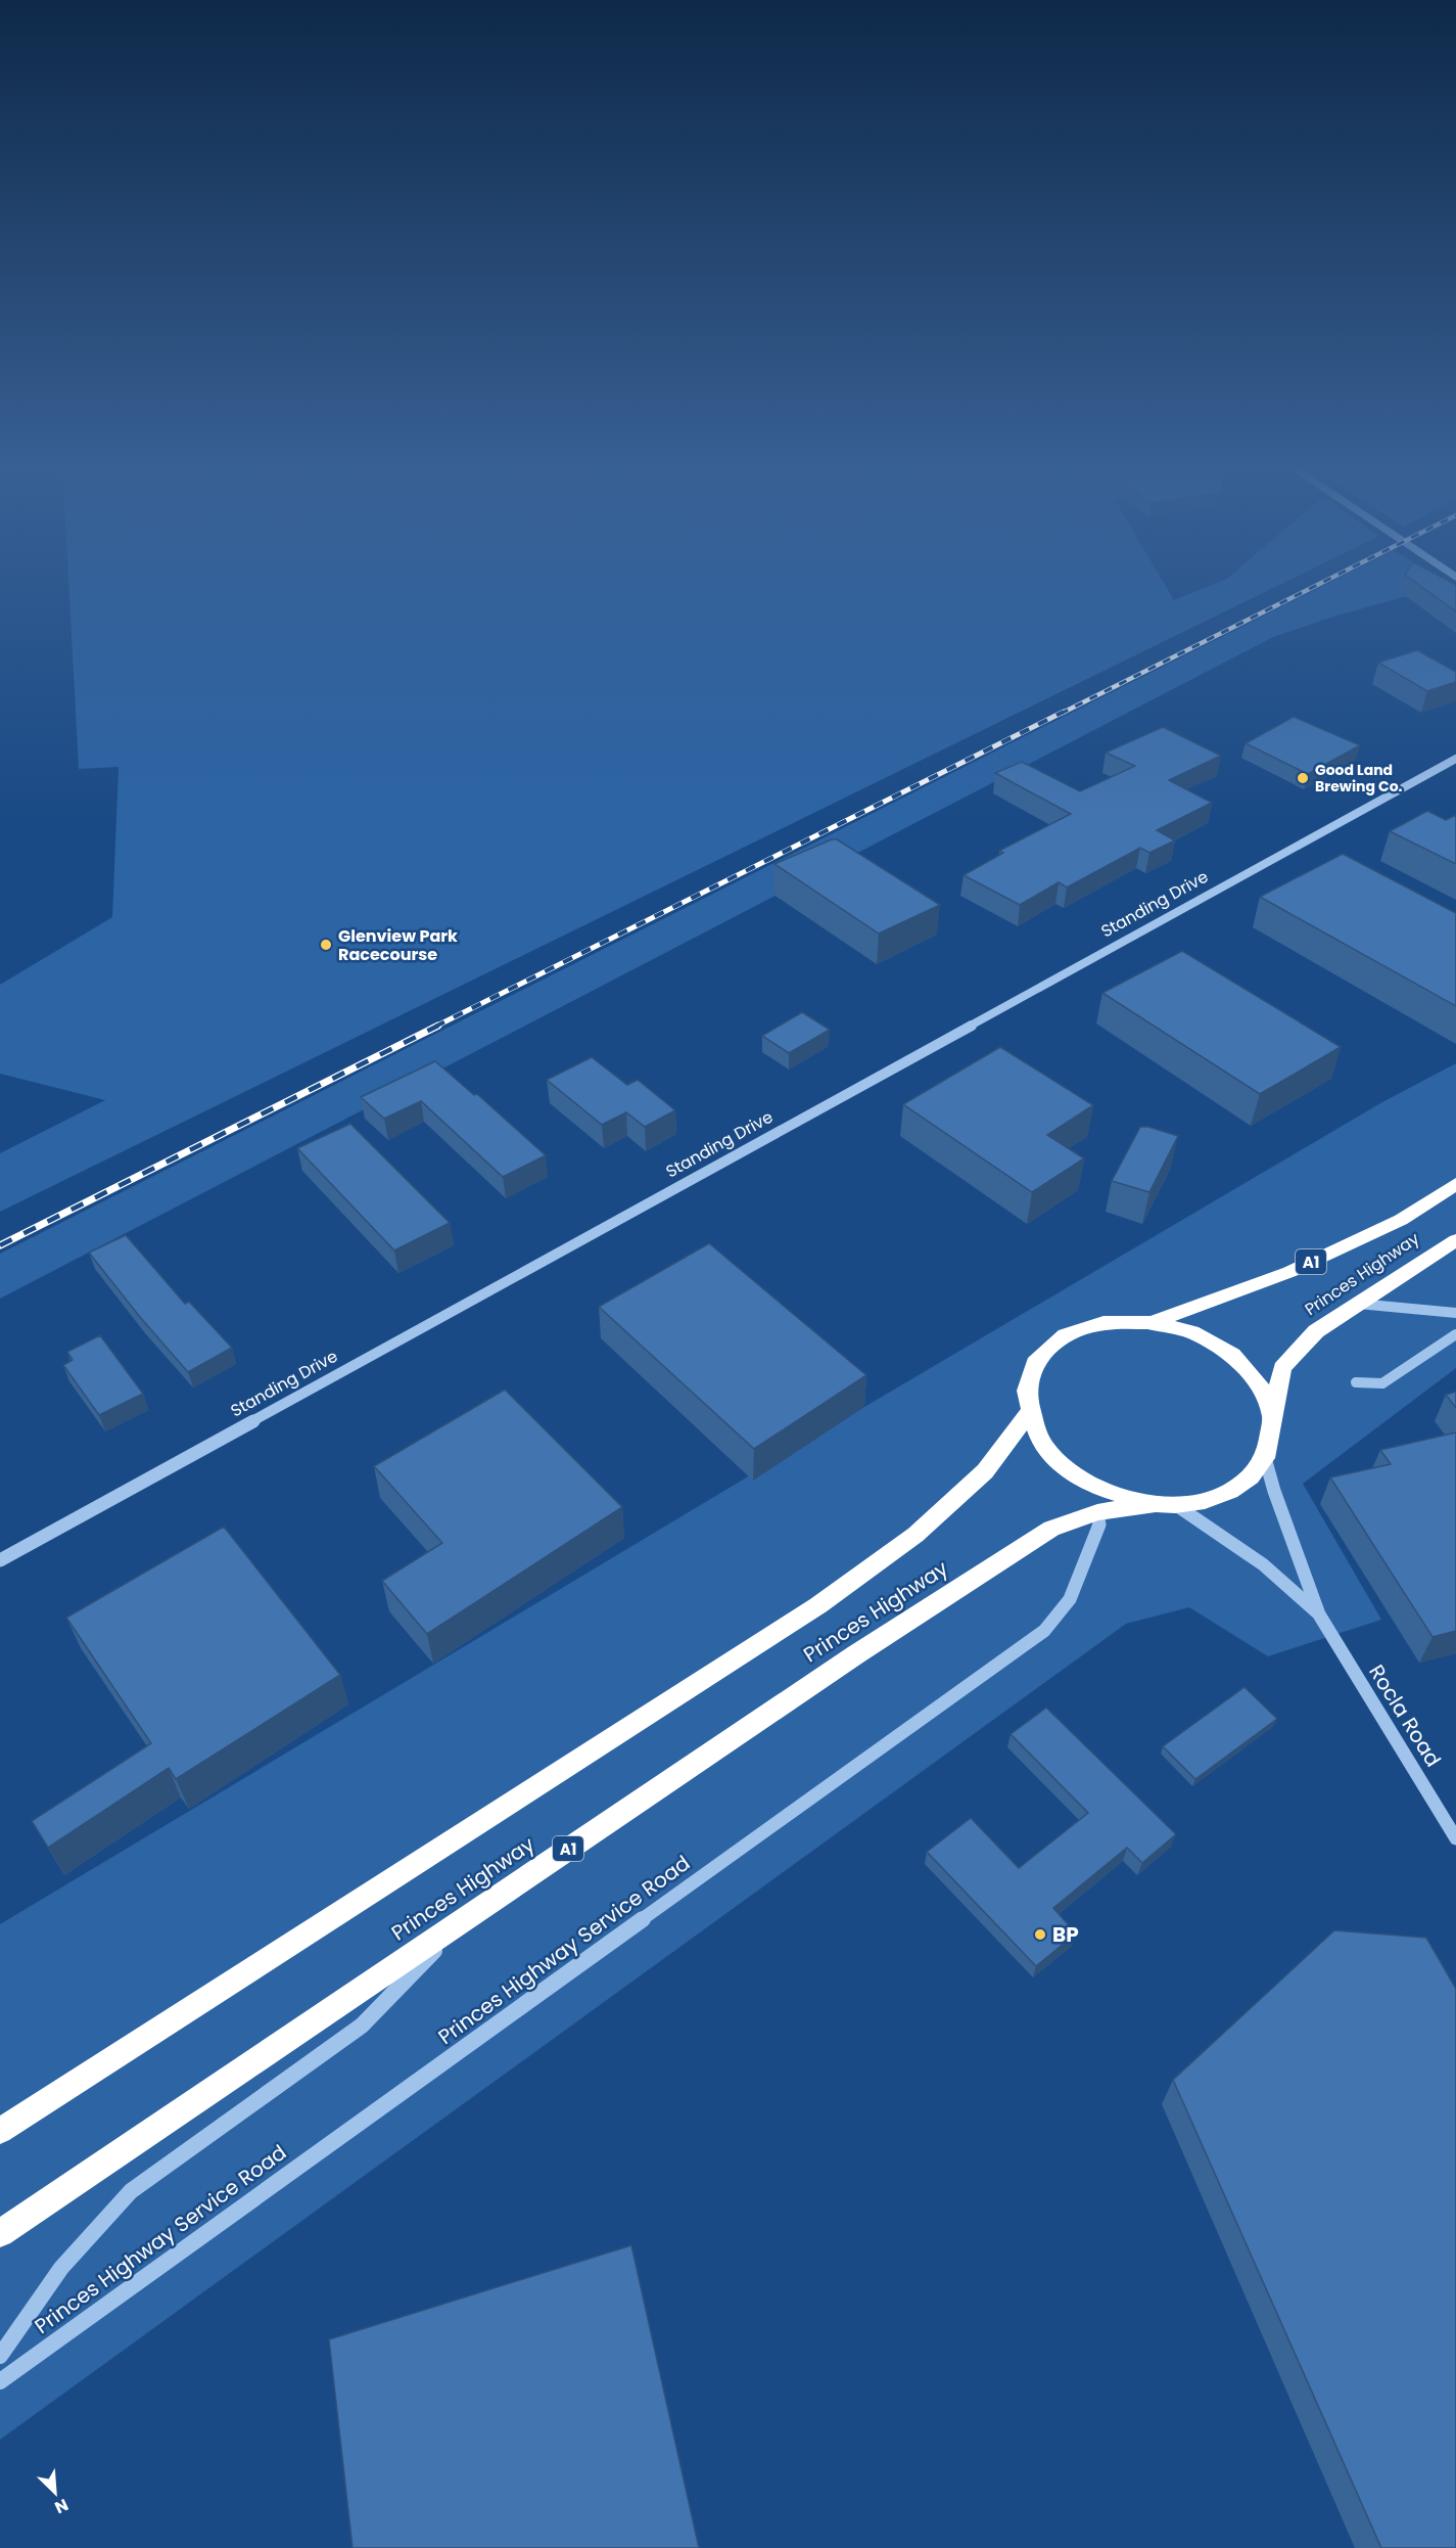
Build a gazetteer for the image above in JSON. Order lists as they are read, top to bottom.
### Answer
{
  "streets": {
    "highway": ["A1", "Princes Highway"],
    "street": ["Standing Drive", "Rocla Road", "Princes Highway Service Road"]
  },
  "crossings": [
    ["Princes Highway", "Rocla Road"],
    ["Princes Highway", "Princes Highway Service Road"]
  ],
  "places": ["Good Land Brewing Co.", "Glenview Park Racecourse", "BP"],
  "north": "bottom right"
}
